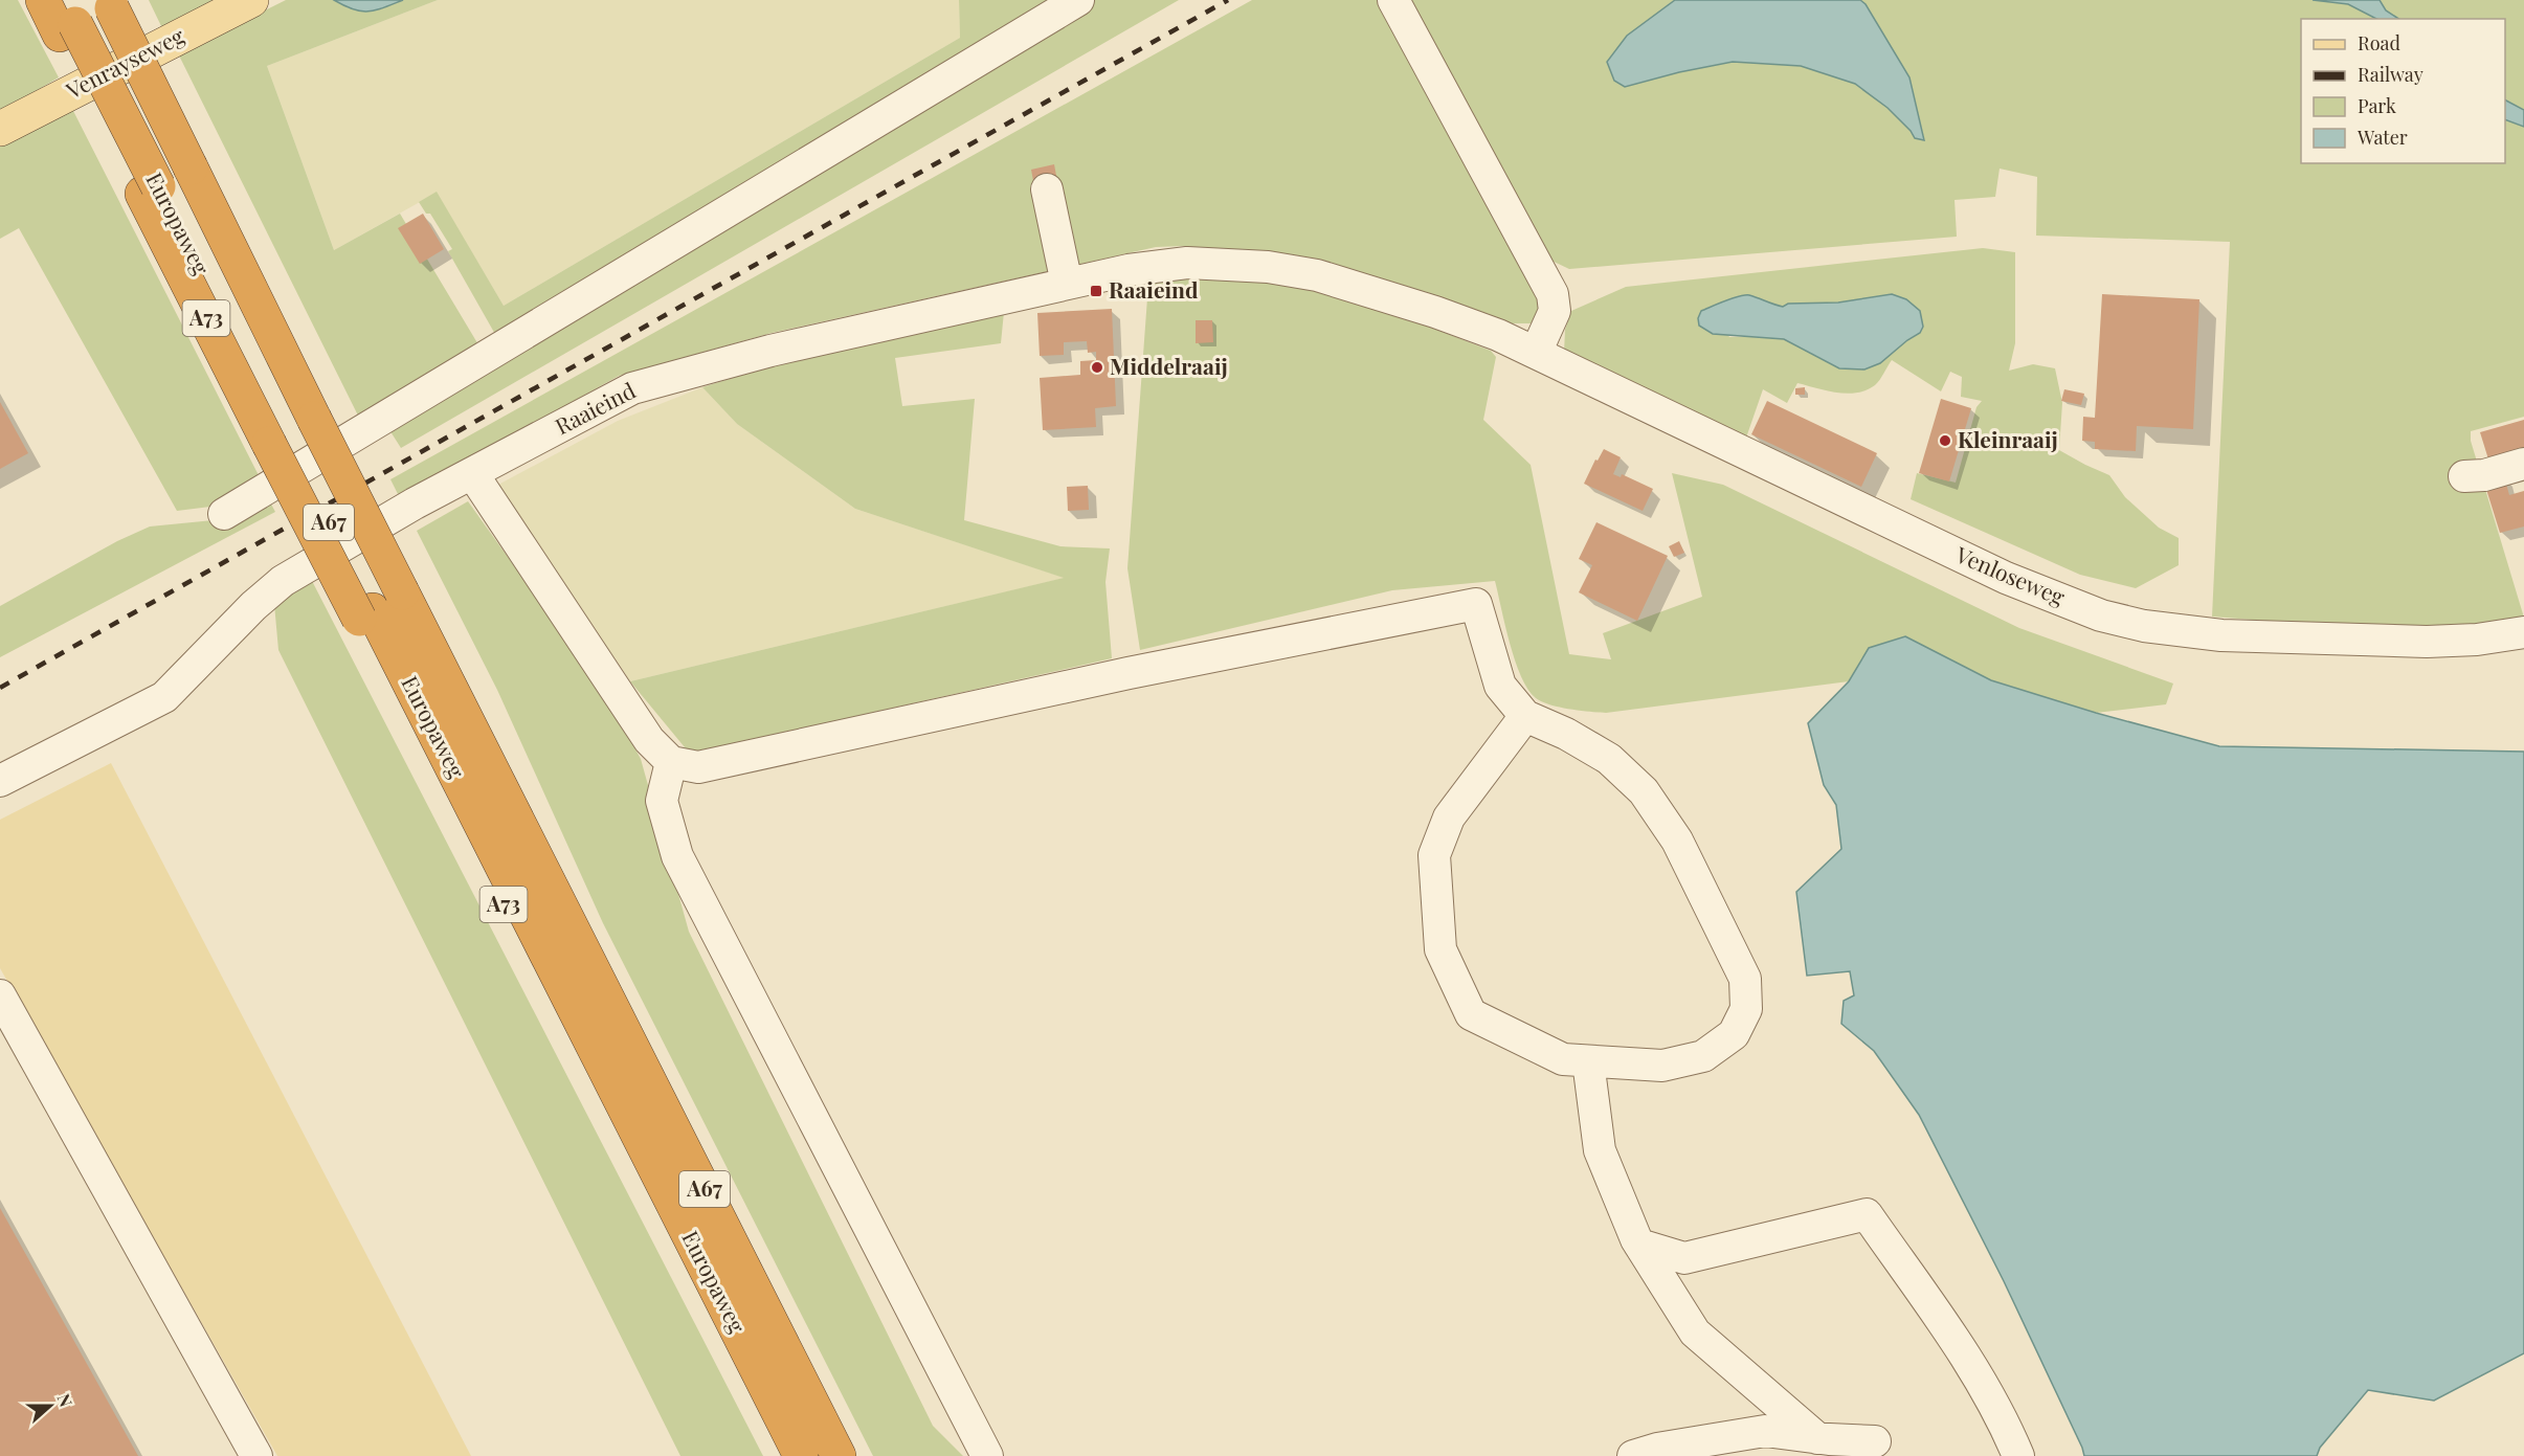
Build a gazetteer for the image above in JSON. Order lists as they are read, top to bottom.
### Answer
{
  "streets": {
    "highway": ["Europaweg", "A67"],
    "main road": ["Venrayseweg"],
    "street": ["Raaieind", "Venloseweg"]
  },
  "crossings": [
    ["Raaieind", "Venloseweg"]
  ],
  "places": {
    "transit": ["Raaieind"],
    "other": ["Middelraaij", "Kleinraaij"]
  },
  "legend": [
    "Road",
    "Railway",
    "Park",
    "Water"
  ],
  "north": "right"
}
